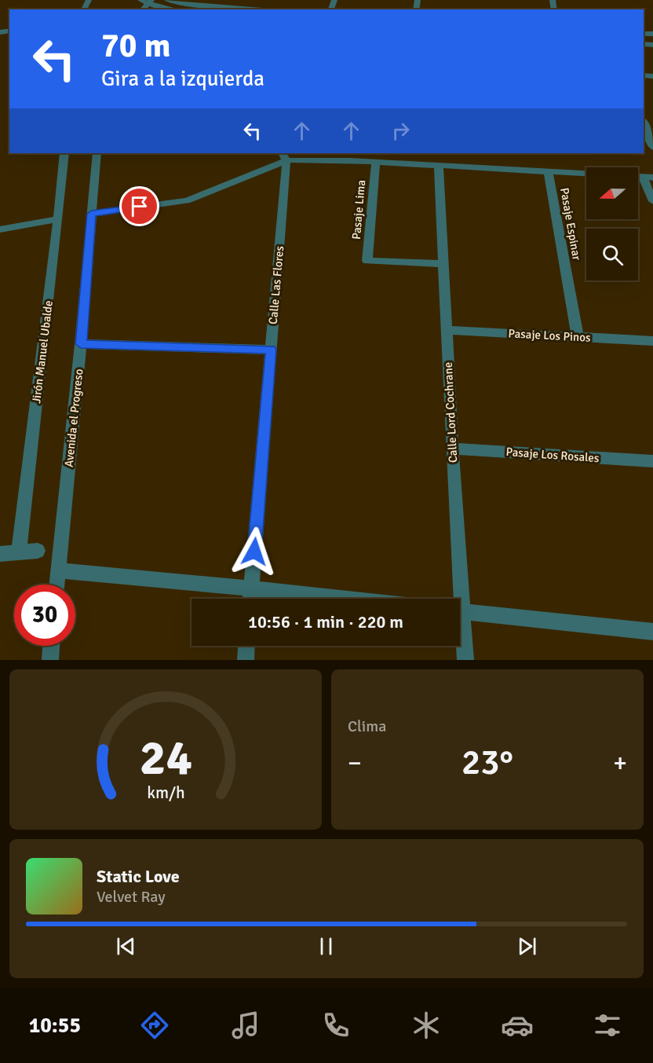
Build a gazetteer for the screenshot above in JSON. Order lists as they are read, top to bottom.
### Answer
{
  "streets": {
    "street": [
      "Pasaje Lima",
      "Pasaje Espinar",
      "Calle Las Flores",
      "Pasaje Los Pinos",
      "Jirón Manuel Ubalde",
      "Calle Lord Cochrane",
      "Avenida el Progreso",
      "Pasaje Los Rosales"
    ]
  },
  "crossings": [
    ["Pasaje Lima", "Calle Lord Cochrane"],
    ["Pasaje Espinar", "Pasaje Los Pinos"],
    ["Pasaje Los Pinos", "Calle Lord Cochrane"],
    ["Calle Lord Cochrane", "Pasaje Los Rosales"]
  ],
  "north": "left",
  "page": {
    "turn": ["70 m", "Gira a la izquierda"],
    "limit": "30",
    "trip": "10:56 · 1 min · 220 m",
    "tile": "Clima",
    "heat": ["−", "23°", "+"],
    "song": ["Static Love", "Velvet Ray"],
    "tabs": "10:55",
    "gauge": ["24", "km/h"]
  }
}
